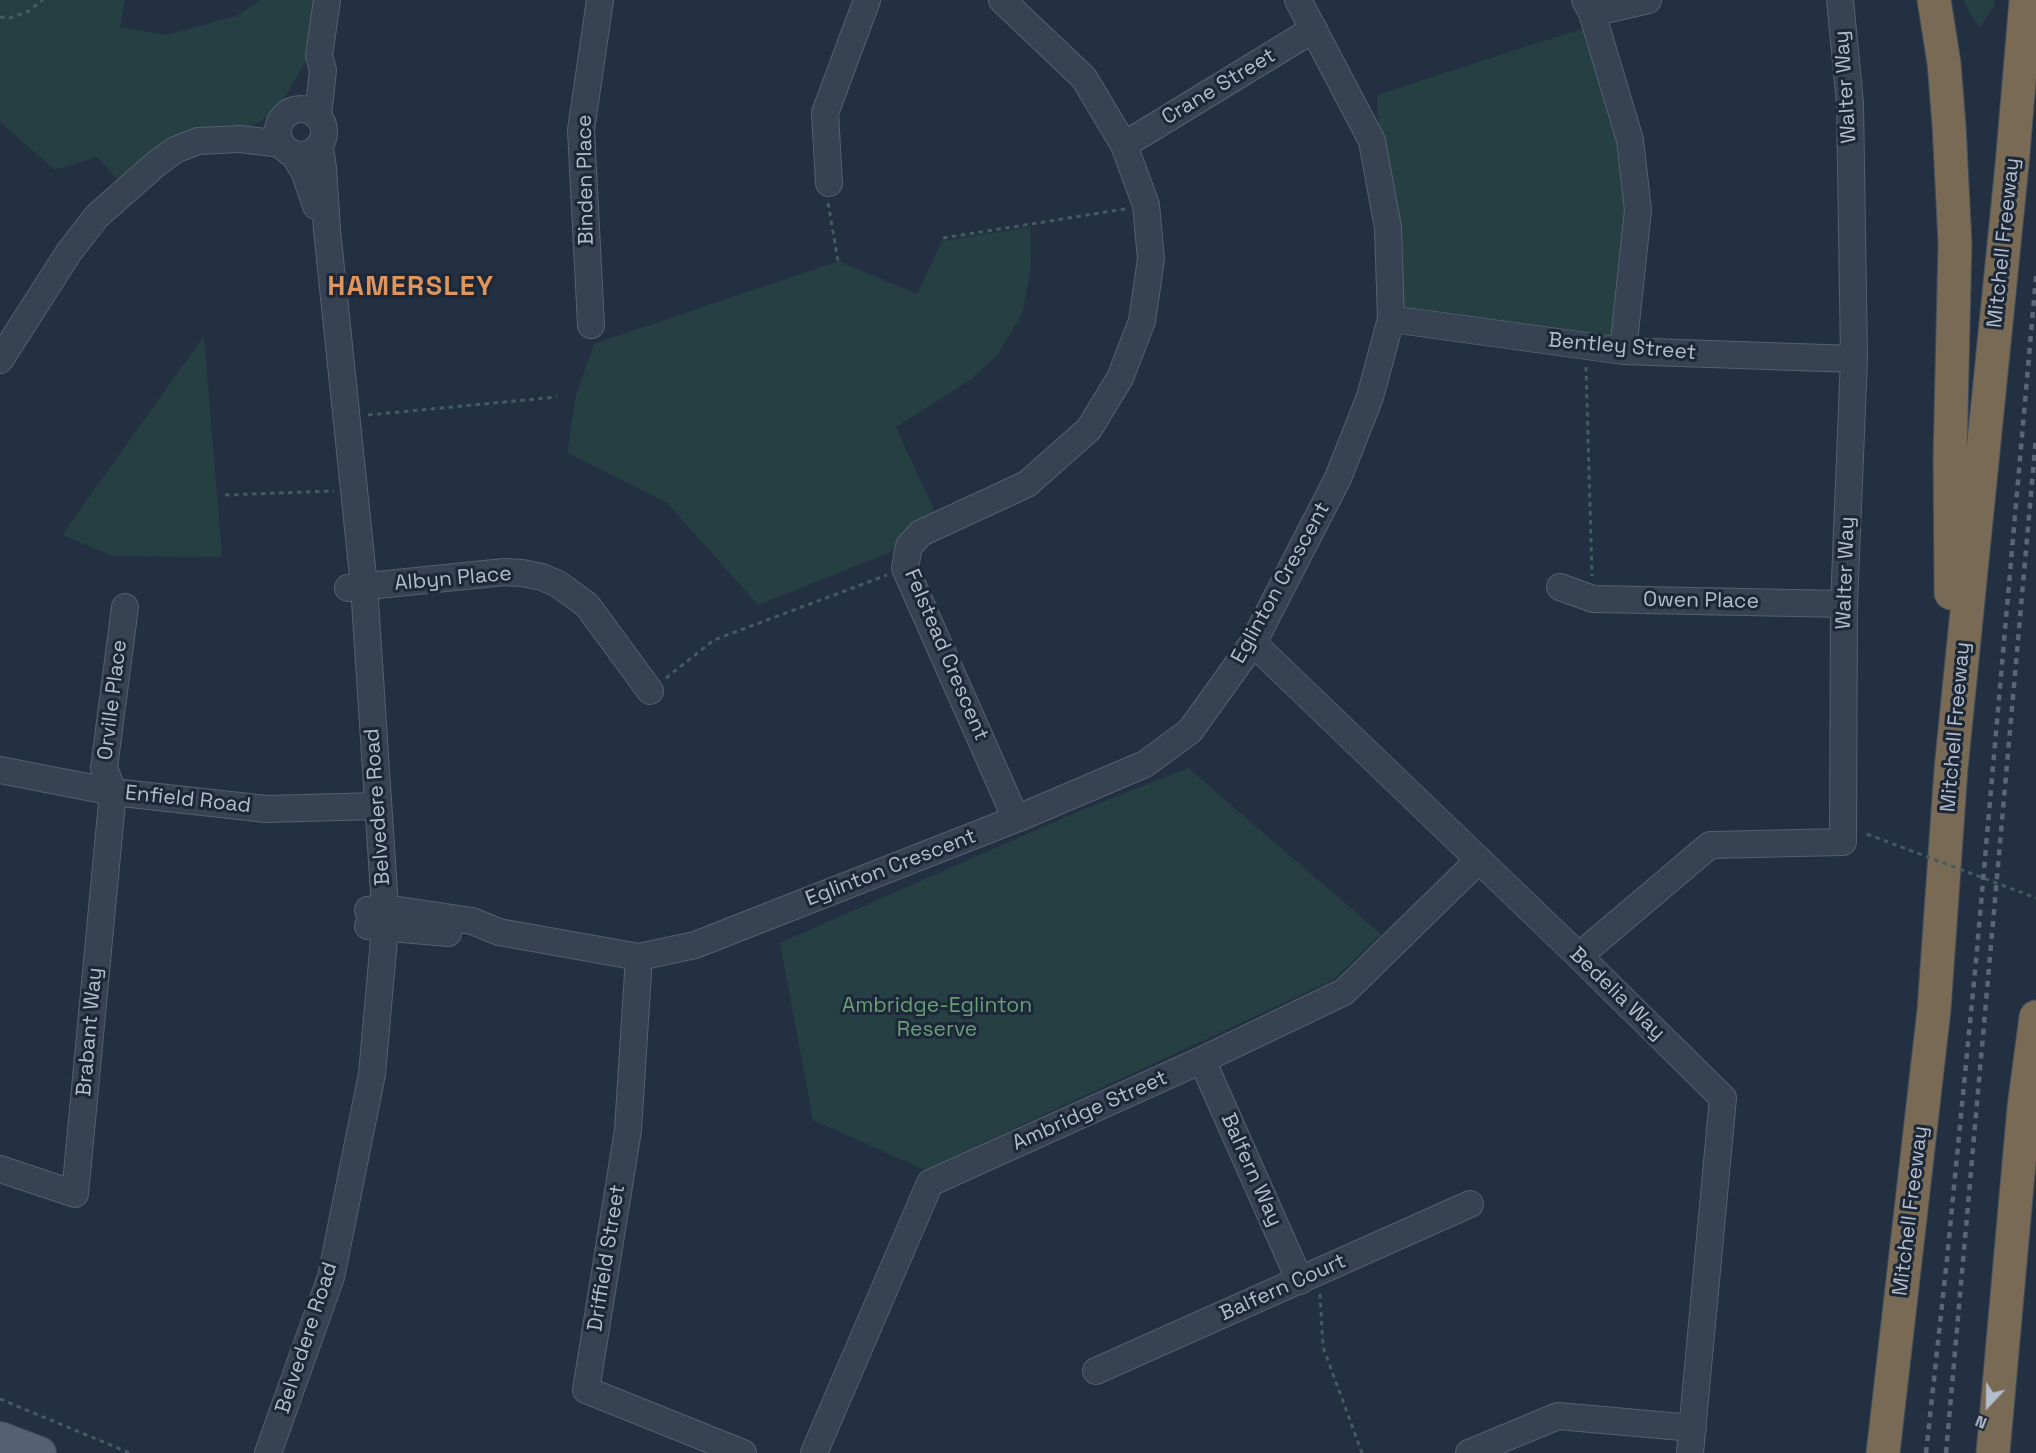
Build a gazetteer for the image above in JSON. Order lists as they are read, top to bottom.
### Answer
{
  "streets": {
    "highway": ["Mitchell Freeway"],
    "street": [
      "Crane Street",
      "Walter Way",
      "Binden Place",
      "Bentley Street",
      "Albyn Place",
      "Eglinton Crescent",
      "Owen Place",
      "Felstead Crescent",
      "Orville Place",
      "Enfield Road",
      "Belvedere Road",
      "Bedelia Way",
      "Brabant Way",
      "Ambridge Street",
      "Balfern Way",
      "Driffield Street",
      "Balfern Court"
    ]
  },
  "crossings": [
    ["Crane Street", "Eglinton Crescent"],
    ["Crane Street", "Felstead Crescent"],
    ["Walter Way", "Bentley Street"],
    ["Walter Way", "Owen Place"],
    ["Walter Way", "Bedelia Way"],
    ["Bentley Street", "Eglinton Crescent"],
    ["Albyn Place", "Belvedere Road"],
    ["Eglinton Crescent", "Felstead Crescent"],
    ["Eglinton Crescent", "Belvedere Road"],
    ["Eglinton Crescent", "Bedelia Way"],
    ["Eglinton Crescent", "Driffield Street"],
    ["Orville Place", "Enfield Road"],
    ["Orville Place", "Brabant Way"],
    ["Enfield Road", "Belvedere Road"],
    ["Enfield Road", "Brabant Way"],
    ["Bedelia Way", "Ambridge Street"],
    ["Ambridge Street", "Balfern Way"],
    ["Balfern Way", "Balfern Court"]
  ],
  "districts": ["HAMERSLEY"],
  "parks": ["Ambridge-Eglinton Reserve"],
  "north": "bottom"
}
